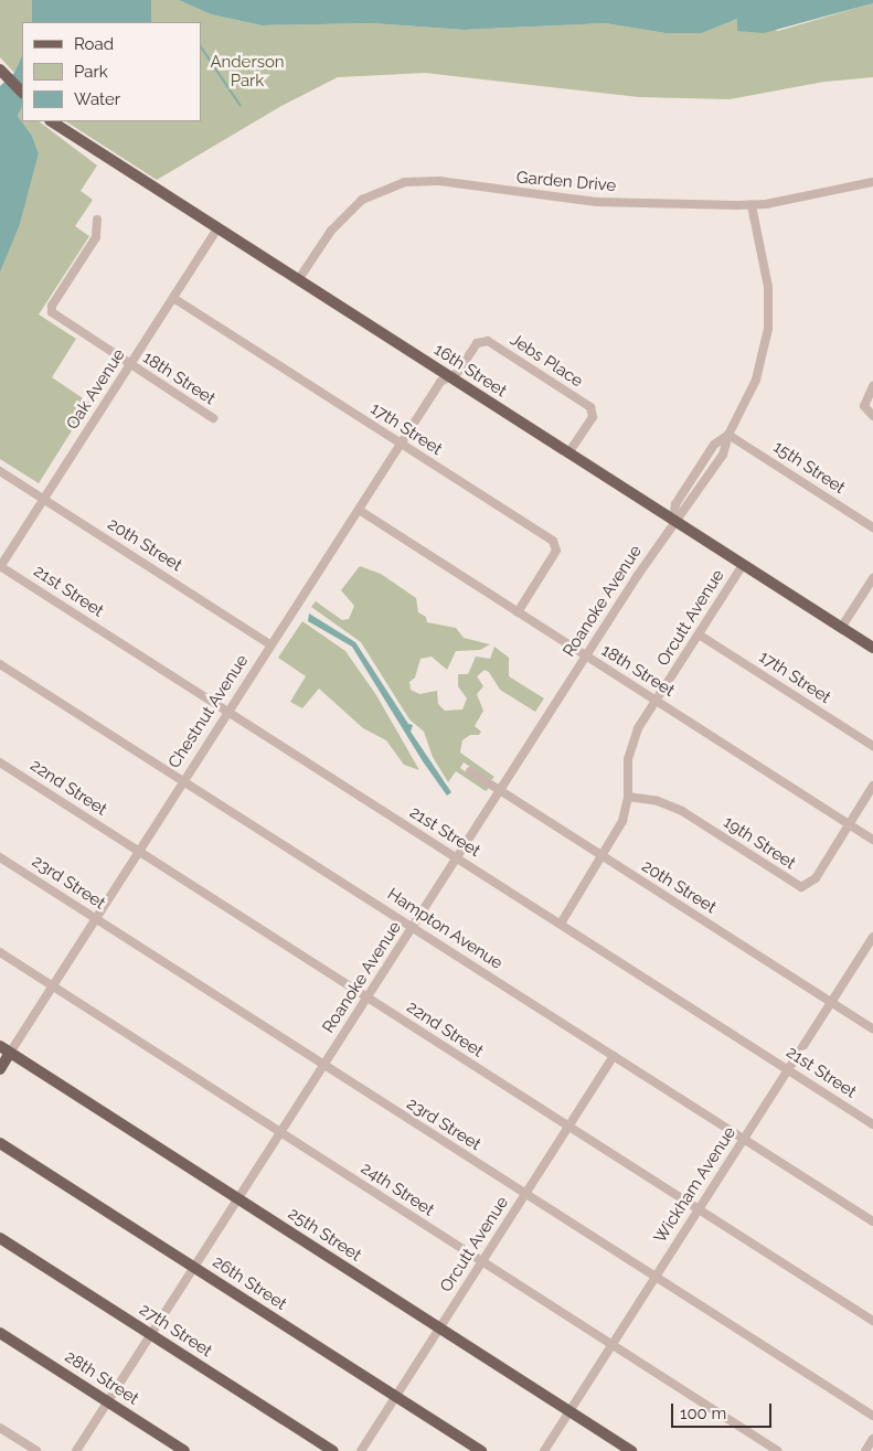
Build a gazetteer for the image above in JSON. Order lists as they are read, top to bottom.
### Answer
{
  "streets": {
    "main road": [
      "16th Street",
      "Chestnut Avenue",
      "25th Street",
      "26th Street",
      "27th Street",
      "28th Street"
    ],
    "street": [
      "Garden Drive",
      "Jebs Place",
      "18th Street",
      "Oak Avenue",
      "17th Street",
      "15th Street",
      "20th Street",
      "21st Street",
      "Roanoke Avenue",
      "Orcutt Avenue",
      "22nd Street",
      "19th Street",
      "23rd Street",
      "Hampton Avenue",
      "Wickham Avenue",
      "24th Street"
    ]
  },
  "crossings": [
    ["Garden Drive", "16th Street"],
    ["Garden Drive", "Roanoke Avenue"],
    ["Jebs Place", "16th Street"],
    ["Jebs Place", "Chestnut Avenue"],
    ["16th Street", "Oak Avenue"],
    ["16th Street", "Roanoke Avenue"],
    ["16th Street", "Orcutt Avenue"],
    ["16th Street", "Chestnut Avenue"],
    ["18th Street", "Oak Avenue"],
    ["18th Street", "17th Street"],
    ["18th Street", "Roanoke Avenue"],
    ["18th Street", "Orcutt Avenue"],
    ["18th Street", "Chestnut Avenue"],
    ["18th Street", "19th Street"],
    ["Oak Avenue", "17th Street"],
    ["Oak Avenue", "20th Street"],
    ["Oak Avenue", "21st Street"],
    ["17th Street", "Orcutt Avenue"],
    ["17th Street", "Chestnut Avenue"],
    ["15th Street", "Roanoke Avenue"],
    ["20th Street", "Roanoke Avenue"],
    ["20th Street", "Orcutt Avenue"],
    ["20th Street", "Chestnut Avenue"],
    ["20th Street", "Wickham Avenue"],
    ["21st Street", "Roanoke Avenue"],
    ["21st Street", "Orcutt Avenue"],
    ["21st Street", "Chestnut Avenue"],
    ["21st Street", "Wickham Avenue"],
    ["Roanoke Avenue", "22nd Street"],
    ["Roanoke Avenue", "23rd Street"],
    ["Roanoke Avenue", "Hampton Avenue"],
    ["Roanoke Avenue", "24th Street"],
    ["Roanoke Avenue", "25th Street"],
    ["Roanoke Avenue", "26th Street"],
    ["Roanoke Avenue", "27th Street"],
    ["Roanoke Avenue", "28th Street"],
    ["Orcutt Avenue", "22nd Street"],
    ["Orcutt Avenue", "19th Street"],
    ["Orcutt Avenue", "23rd Street"],
    ["Orcutt Avenue", "Hampton Avenue"],
    ["Orcutt Avenue", "24th Street"],
    ["Orcutt Avenue", "25th Street"],
    ["Orcutt Avenue", "26th Street"],
    ["Chestnut Avenue", "22nd Street"],
    ["Chestnut Avenue", "23rd Street"],
    ["Chestnut Avenue", "Hampton Avenue"],
    ["Chestnut Avenue", "24th Street"],
    ["Chestnut Avenue", "25th Street"],
    ["22nd Street", "Wickham Avenue"],
    ["23rd Street", "Wickham Avenue"],
    ["Hampton Avenue", "Wickham Avenue"],
    ["Wickham Avenue", "24th Street"],
    ["Wickham Avenue", "25th Street"]
  ],
  "parks": ["Anderson Park"],
  "legend": ["Road", "Park", "Water"],
  "scale_bar": "100 m"
}
